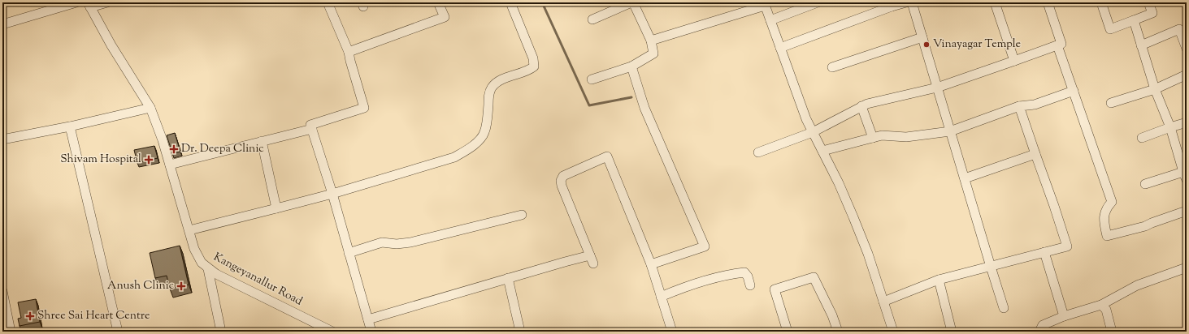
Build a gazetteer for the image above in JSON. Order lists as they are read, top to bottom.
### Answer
{
  "streets": {
    "street": ["Kangeyanallur Road"]
  },
  "places": {
    "other": ["Vinayagar Temple"],
    "health": [
      "Dr. Deepa Clinic",
      "Shivam Hospital",
      "Anush Clinic",
      "Shree Sai Heart Centre"
    ]
  }
}
